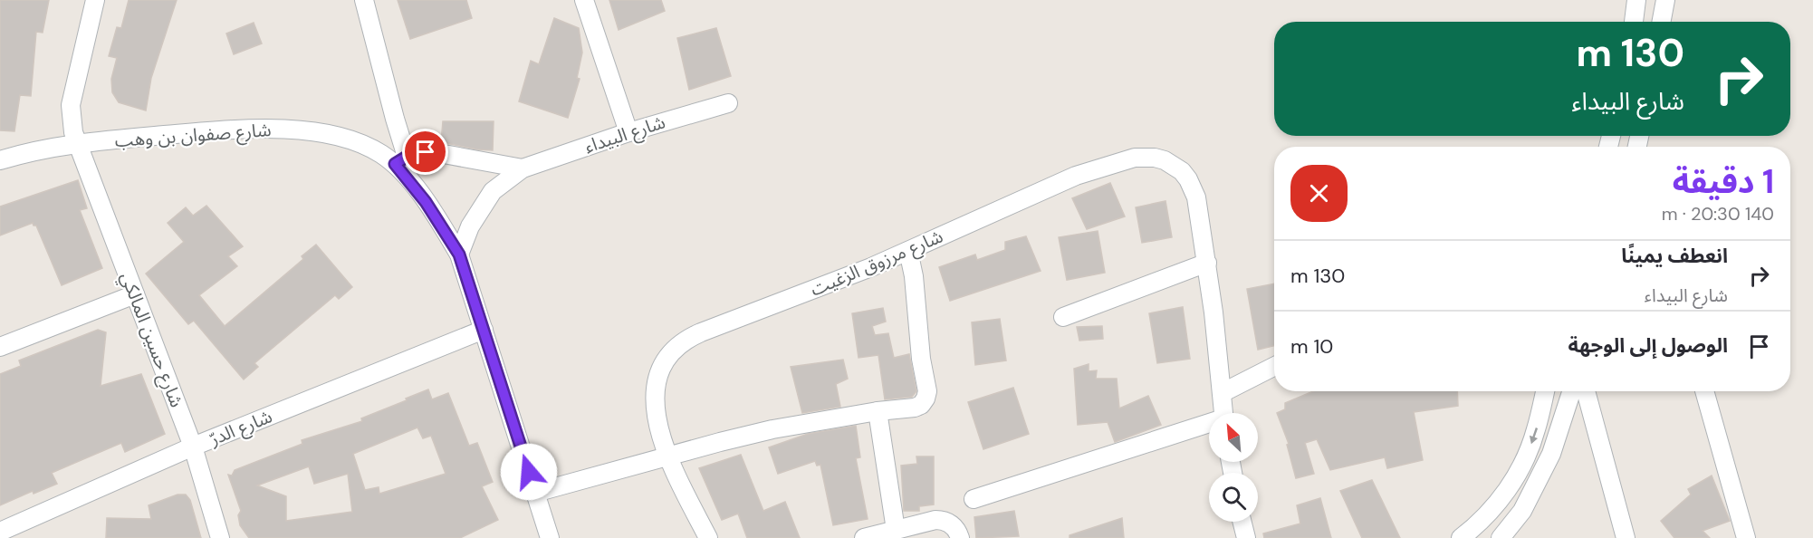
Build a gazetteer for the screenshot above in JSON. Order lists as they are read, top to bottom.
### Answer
{
  "streets": {
    "street": [
      "شارع البيداء",
      "شارع صفوان بن وهب",
      "شارع مرزوق الزغيت",
      "شارع حسين المالكي",
      "شارع الدرّ"
    ]
  },
  "crossings": [
    ["شارع البيداء", "شارع صفوان بن وهب"],
    ["شارع صفوان بن وهب", "شارع حسين المالكي"],
    ["شارع صفوان بن وهب", "شارع الدرّ"],
    ["شارع حسين المالكي", "شارع الدرّ"]
  ],
  "north": "top left",
  "page": {
    "turn": ["130 m", "شارع البيداء"],
    "heading": ["1 دقيقة", "140 m · 20:30"],
    "list": [
      {
        "name": "انعطف يمينًا",
        "note": "شارع البيداء",
        "value": "130 m"
      },
      {
        "name": "الوصول إلى الوجهة",
        "value": "10 m"
      }
    ]
  }
}
